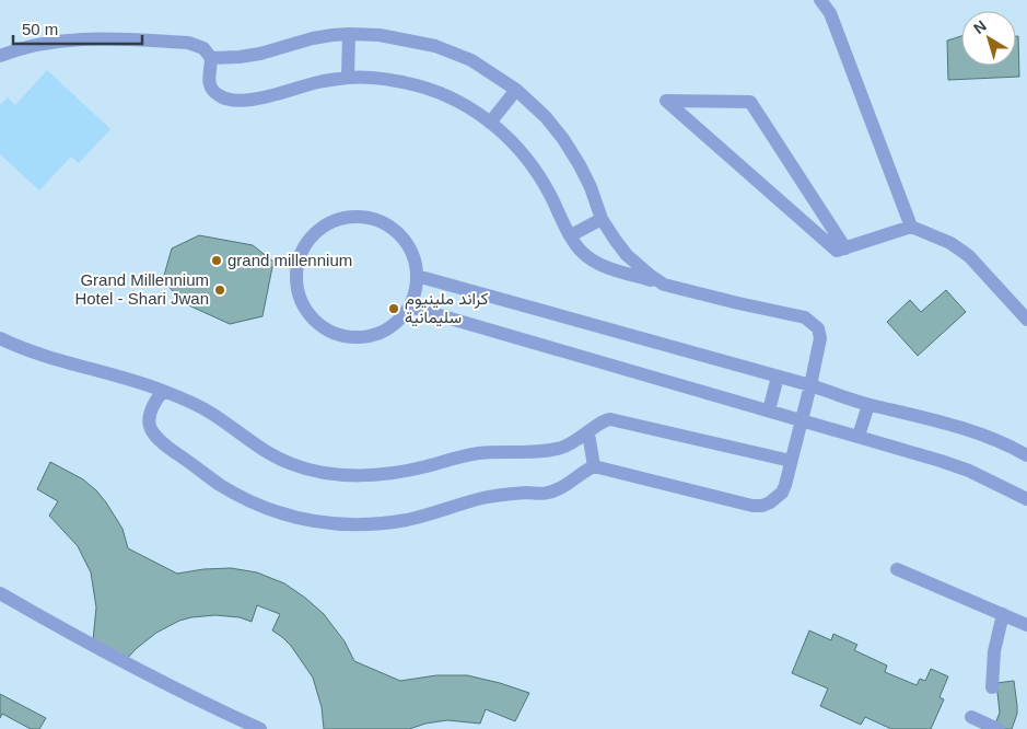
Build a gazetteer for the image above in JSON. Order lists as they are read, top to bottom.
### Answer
{
  "places": ["grand millennium", "Grand Millennium Hotel - Shari Jwan", "كراند ملينيوم سليمانية"],
  "scale_bar": "50 m",
  "north": "top left"
}
